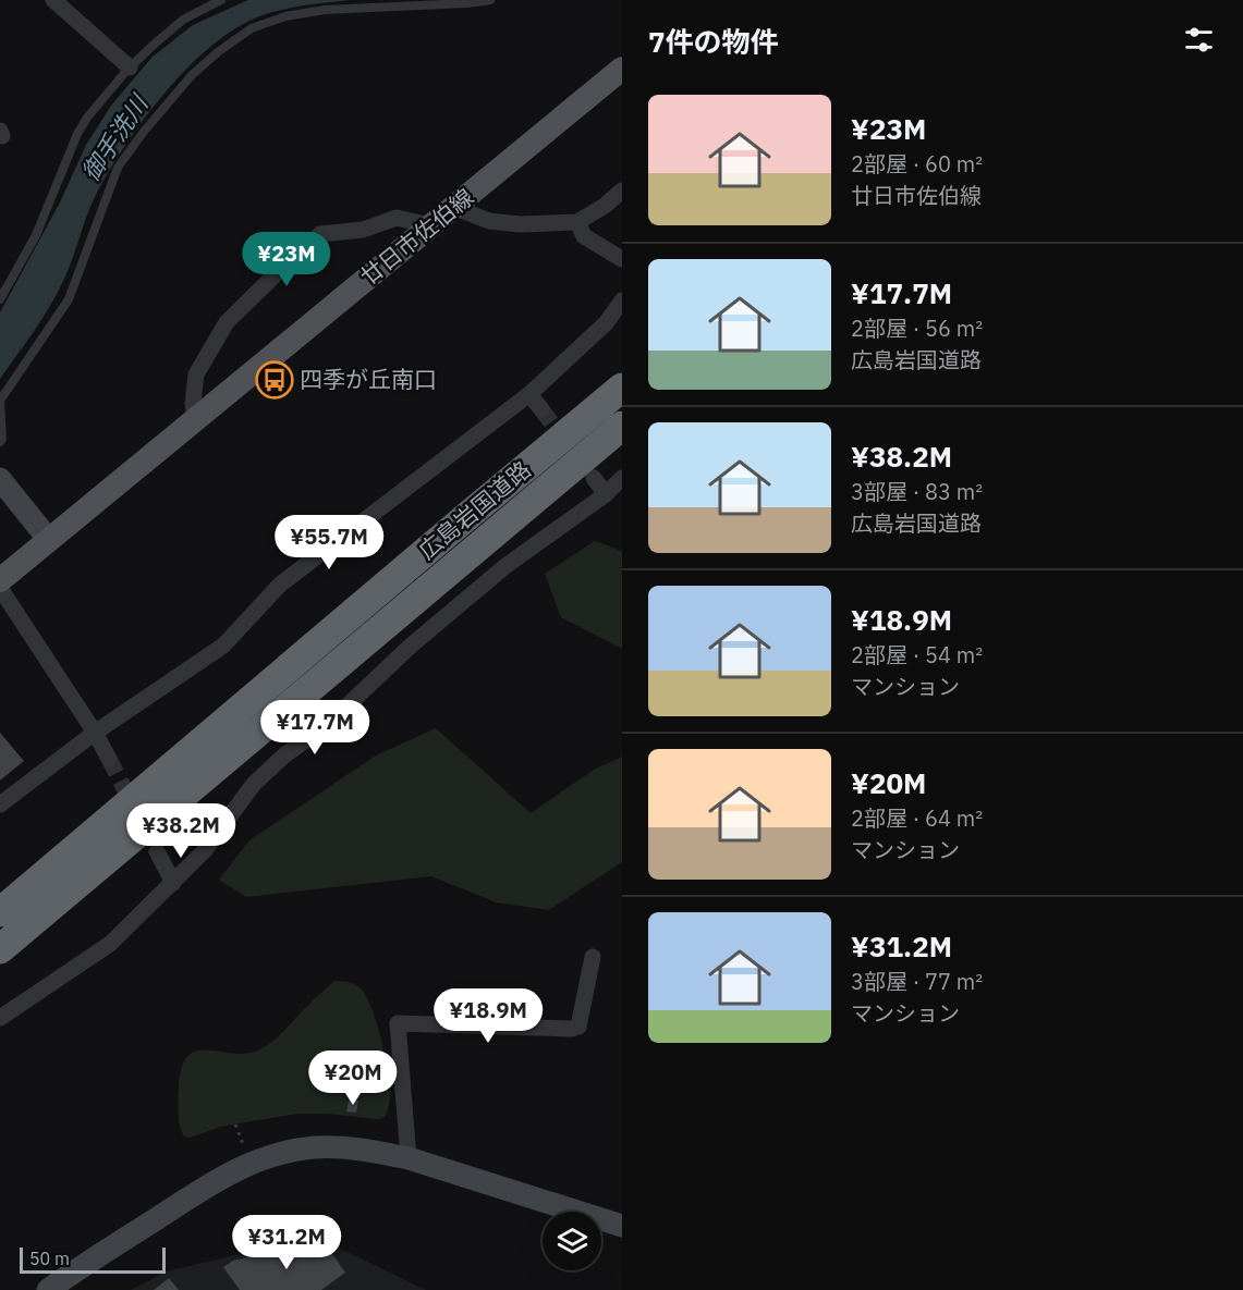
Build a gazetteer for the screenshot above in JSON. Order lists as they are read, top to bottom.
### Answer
{
  "streets": {
    "highway": ["広島岩国道路"],
    "main road": ["廿日市佐伯線"]
  },
  "water": ["御手洗川"],
  "places": {
    "bus stop": ["四季が丘南口"]
  },
  "scale_bar": "50 m",
  "page": {
    "heading": "7件の物件",
    "list": [
      {
        "name": "¥23M",
        "note": "2部屋 · 60 m² · 廿日市佐伯線"
      },
      {
        "name": "¥17.7M",
        "note": "2部屋 · 56 m² · 広島岩国道路"
      },
      {
        "name": "¥38.2M",
        "note": "3部屋 · 83 m² · 広島岩国道路"
      },
      {
        "name": "¥18.9M",
        "note": "2部屋 · 54 m² · マンション"
      },
      {
        "name": "¥20M",
        "note": "2部屋 · 64 m² · マンション"
      },
      {
        "name": "¥31.2M",
        "note": "3部屋 · 77 m² · マンション"
      }
    ],
    "price": [
      "¥23M",
      "¥55.7M",
      "¥17.7M",
      "¥38.2M",
      "¥18.9M",
      "¥20M",
      "¥31.2M"
    ],
    "scale": "50 m"
  }
}
